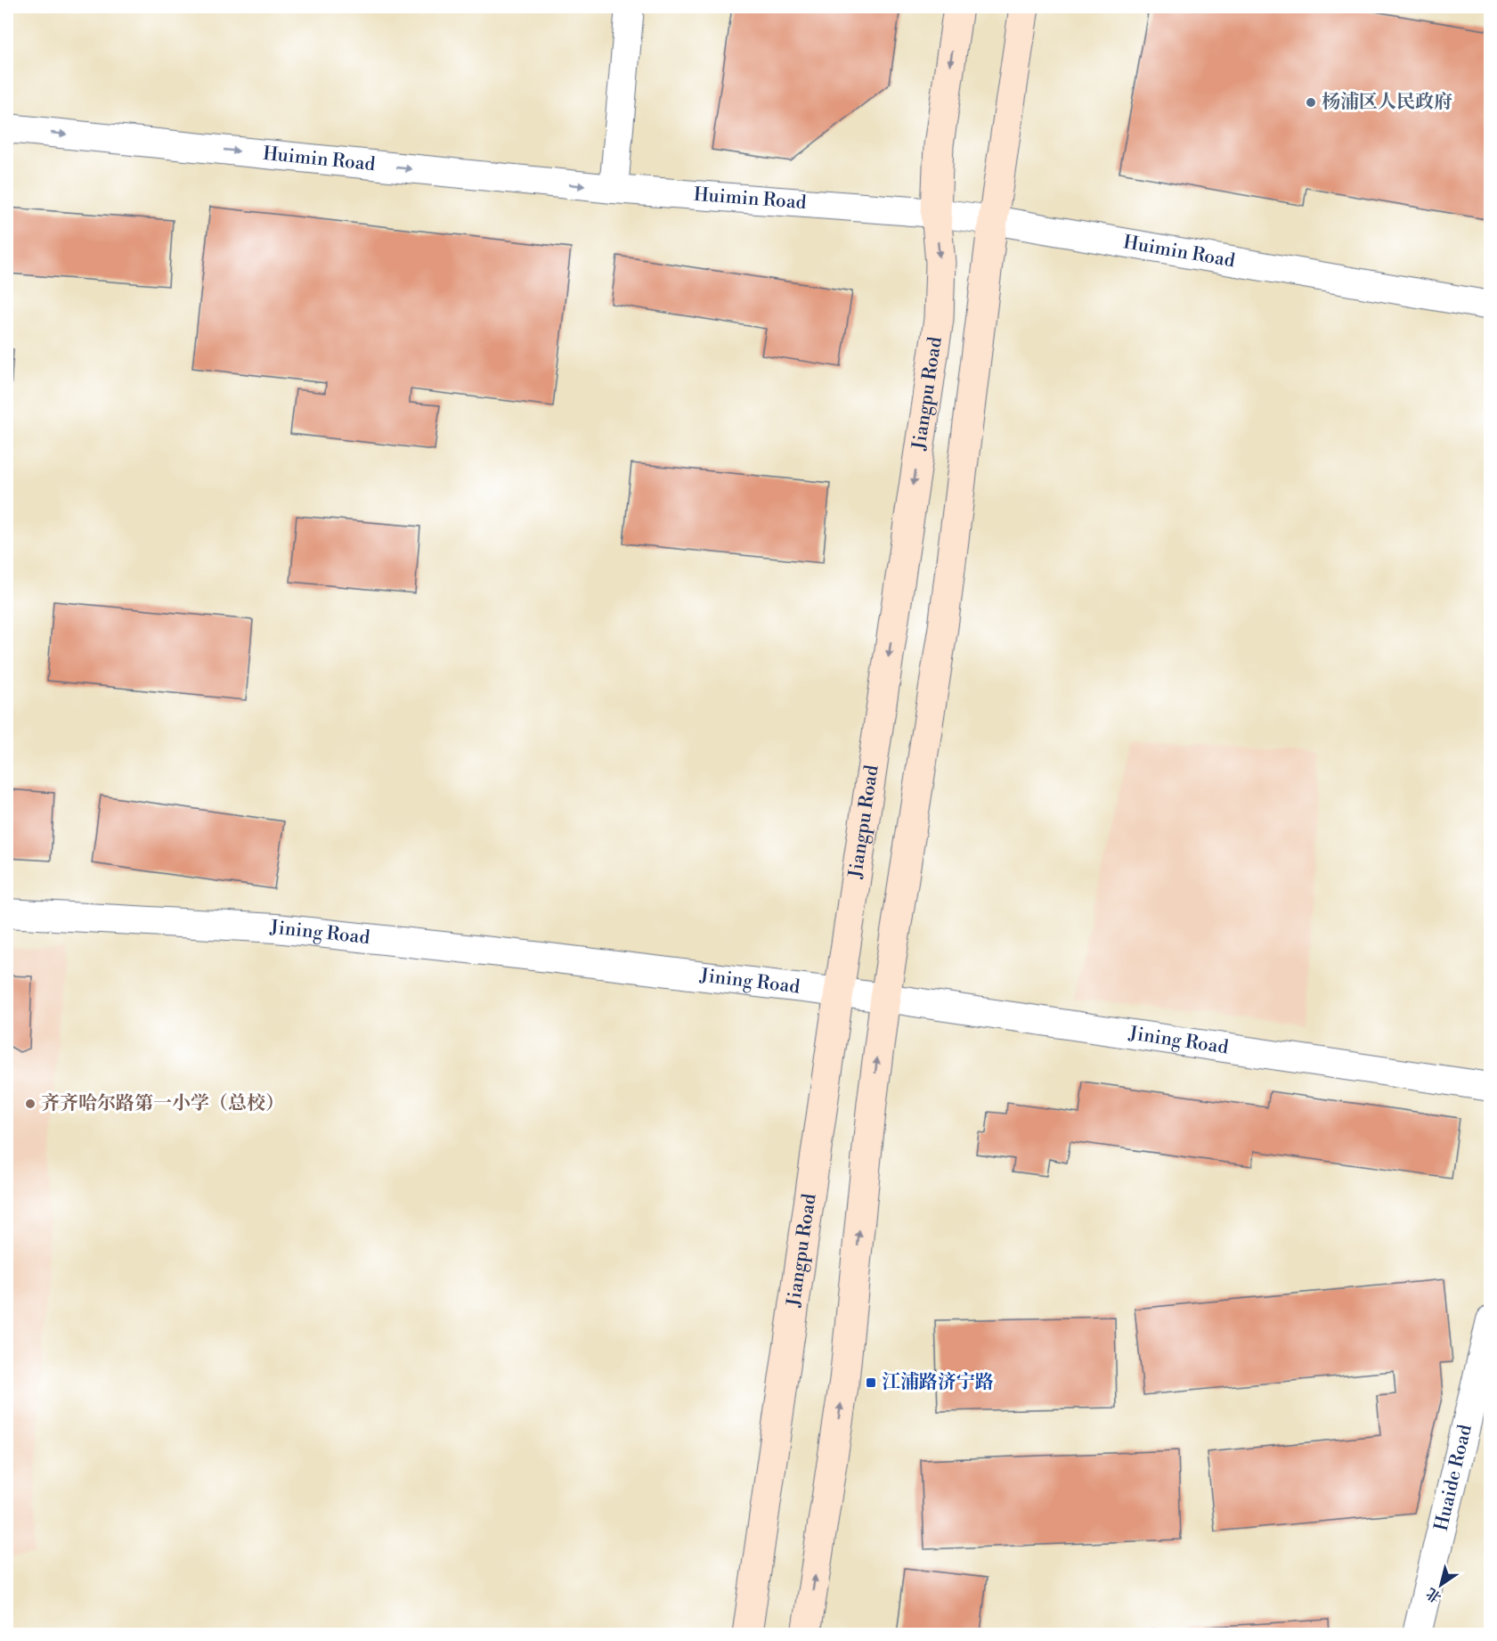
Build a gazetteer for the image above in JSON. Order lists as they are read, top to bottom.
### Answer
{
  "streets": {
    "main road": ["Jiangpu Road"],
    "street": ["Huimin Road", "Jining Road", "Huaide Road"]
  },
  "crossings": [
    ["Huimin Road", "Jiangpu Road"],
    ["Jiangpu Road", "Jining Road"]
  ],
  "one_way": ["Huimin Road"],
  "places": {
    "other": ["杨浦区人民政府", "齐齐哈尔路第一小学（总校）"],
    "transit": ["江浦路济宁路"]
  },
  "north": "bottom left"
}
